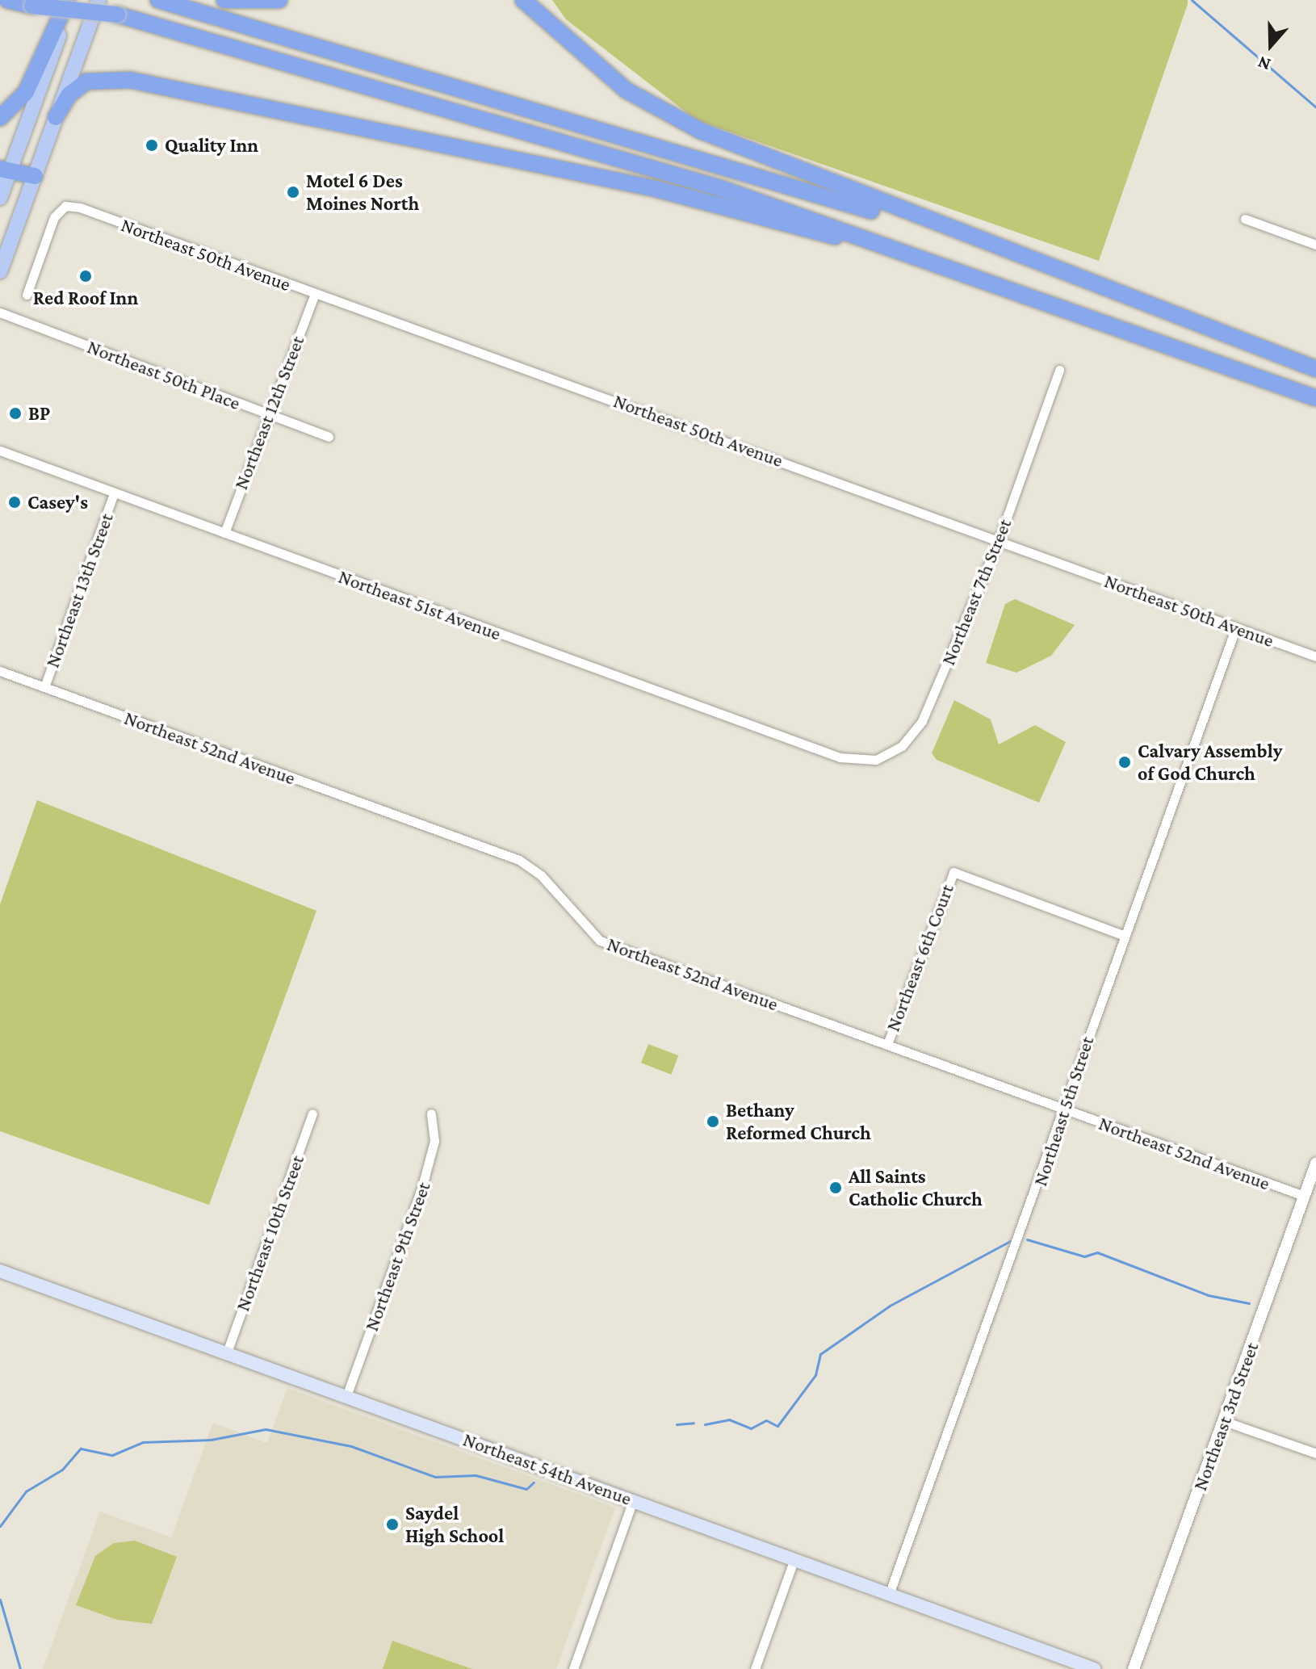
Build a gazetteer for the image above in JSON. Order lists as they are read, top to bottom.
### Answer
{
  "streets": {
    "main road": ["Northeast 54th Avenue"],
    "street": [
      "Northeast 50th Avenue",
      "Northeast 50th Place",
      "Northeast 12th Street",
      "Northeast 13th Street",
      "Northeast 7th Street",
      "Northeast 51st Avenue",
      "Northeast 52nd Avenue",
      "Northeast 6th Court",
      "Northeast 5th Street",
      "Northeast 10th Street",
      "Northeast 9th Street",
      "Northeast 3rd Street"
    ]
  },
  "crossings": [
    ["Northeast 50th Avenue", "Northeast 12th Street"],
    ["Northeast 50th Avenue", "Northeast 7th Street"],
    ["Northeast 50th Avenue", "Northeast 5th Street"],
    ["Northeast 50th Place", "Northeast 12th Street"],
    ["Northeast 12th Street", "Northeast 51st Avenue"],
    ["Northeast 13th Street", "Northeast 51st Avenue"],
    ["Northeast 13th Street", "Northeast 52nd Avenue"],
    ["Northeast 7th Street", "Northeast 51st Avenue"],
    ["Northeast 52nd Avenue", "Northeast 6th Court"],
    ["Northeast 52nd Avenue", "Northeast 5th Street"],
    ["Northeast 52nd Avenue", "Northeast 3rd Street"],
    ["Northeast 6th Court", "Northeast 5th Street"],
    ["Northeast 5th Street", "Northeast 54th Avenue"],
    ["Northeast 10th Street", "Northeast 54th Avenue"],
    ["Northeast 9th Street", "Northeast 54th Avenue"]
  ],
  "places": [
    "Quality Inn",
    "Motel 6 Des Moines North",
    "Red Roof Inn",
    "BP",
    "Casey's",
    "Calvary Assembly of God Church",
    "Bethany Reformed Church",
    "All Saints Catholic Church",
    "Saydel High School"
  ],
  "north": "bottom"
}
